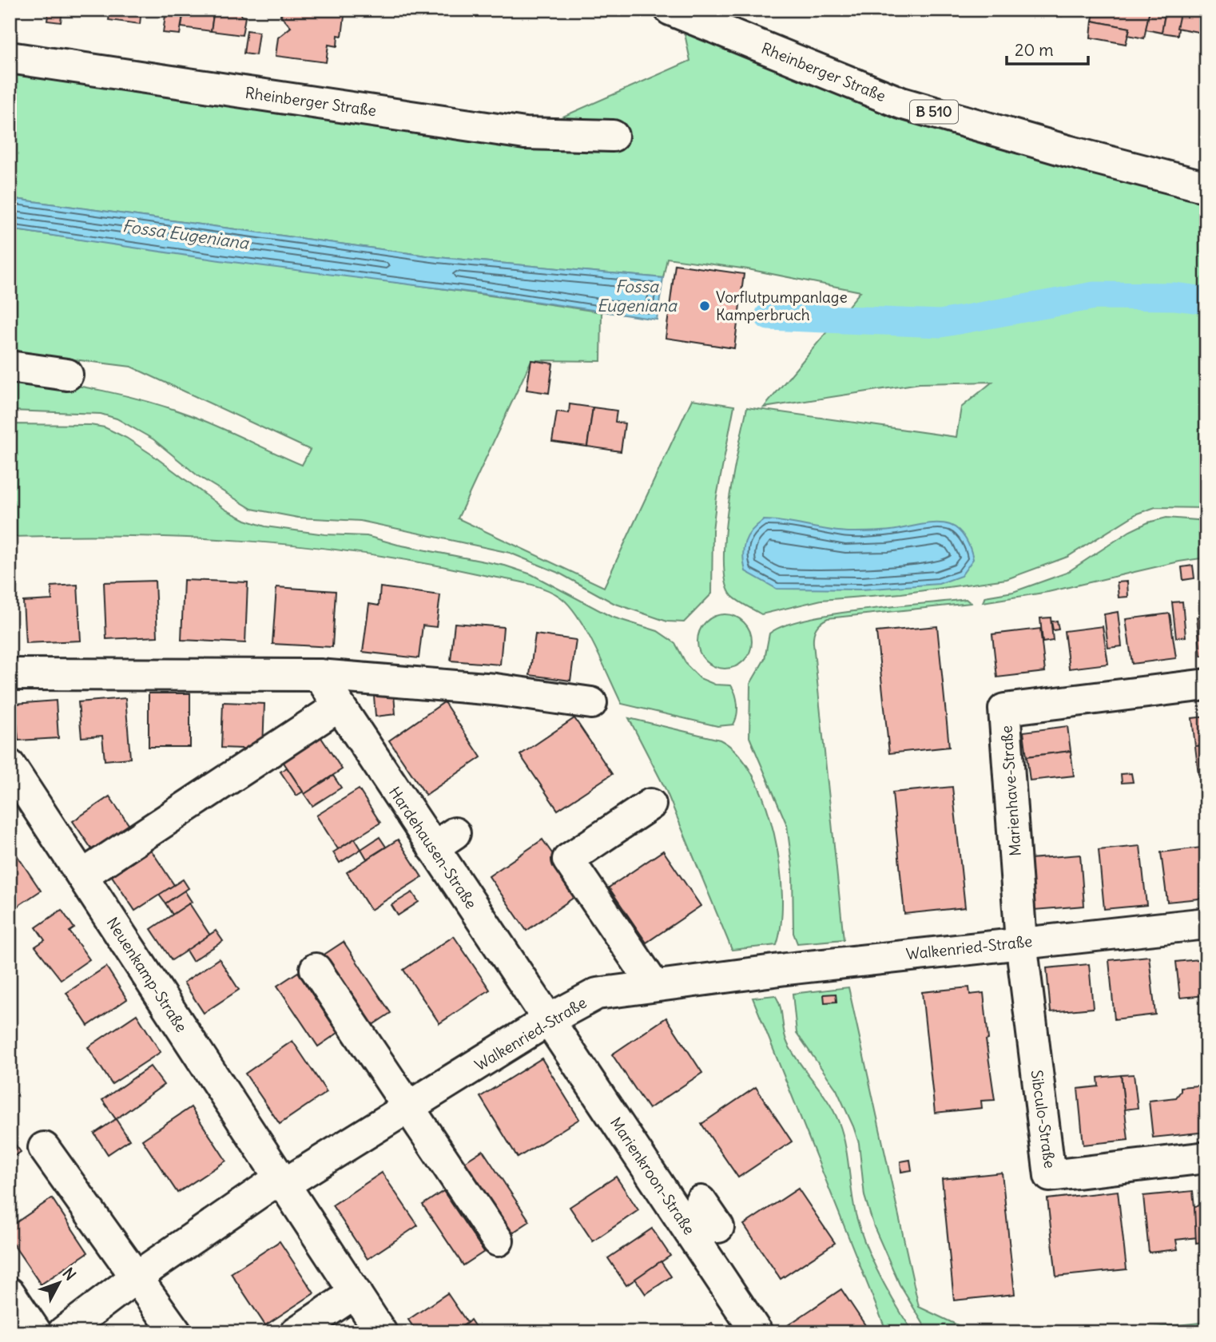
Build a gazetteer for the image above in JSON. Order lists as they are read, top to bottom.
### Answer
{
  "streets": {
    "street": [
      "Rheinberger Straße",
      "B 510",
      "Marienhave-Straße",
      "Hardehausen-Straße",
      "Walkenried-Straße",
      "Neuenkamp-Straße",
      "Sibculo-Straße",
      "Marienkroon-Straße"
    ]
  },
  "crossings": [
    ["Marienhave-Straße", "Walkenried-Straße"],
    ["Marienhave-Straße", "Sibculo-Straße"],
    ["Hardehausen-Straße", "Walkenried-Straße"],
    ["Hardehausen-Straße", "Marienkroon-Straße"],
    ["Walkenried-Straße", "Neuenkamp-Straße"],
    ["Walkenried-Straße", "Sibculo-Straße"],
    ["Walkenried-Straße", "Marienkroon-Straße"]
  ],
  "water": ["Fossa Eugeniana"],
  "places": ["Vorflutpumpanlage Kamperbruch"],
  "scale_bar": "20 m",
  "north": "top right"
}
